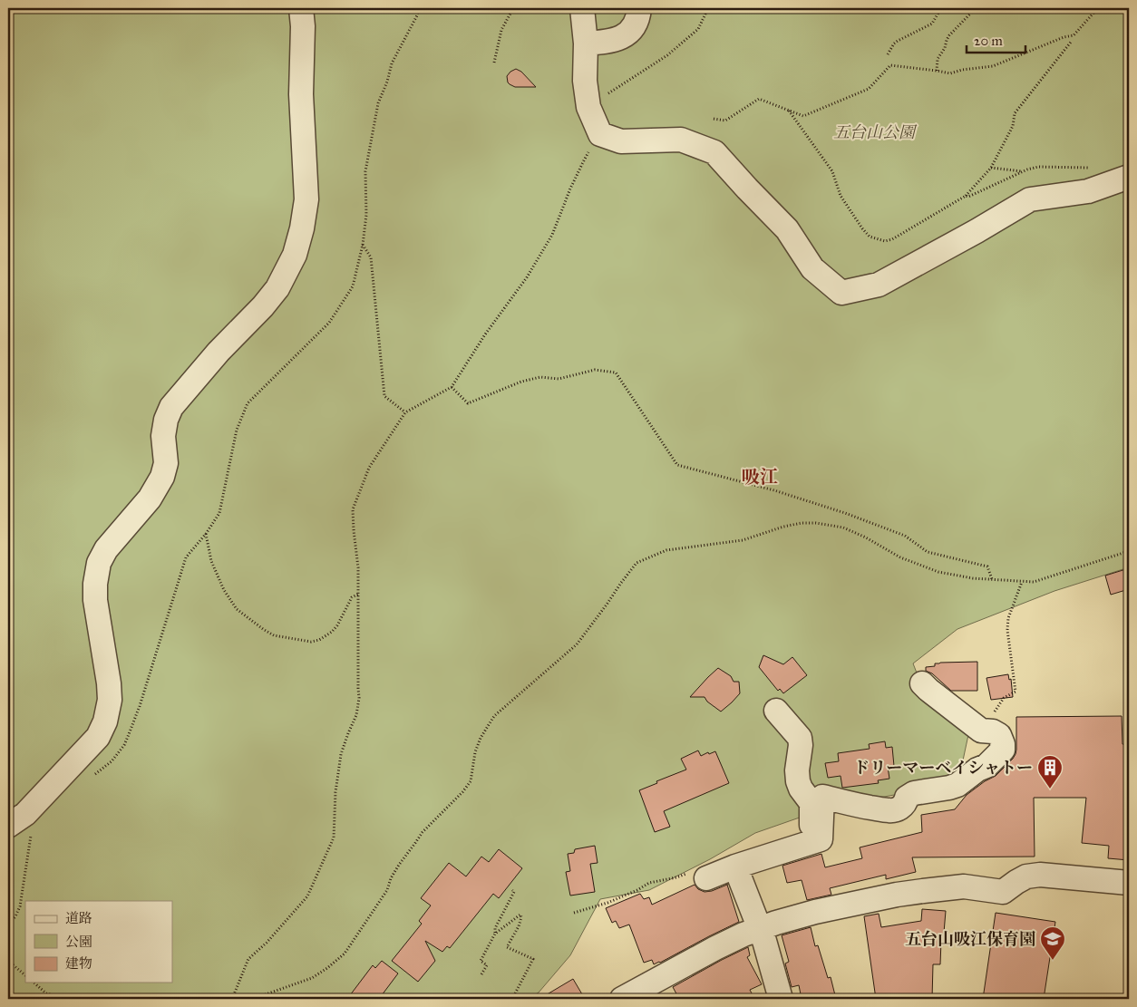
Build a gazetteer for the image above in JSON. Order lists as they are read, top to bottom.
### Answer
{
  "districts": ["吸江"],
  "parks": ["五台山公園"],
  "places": {
    "building": ["ドリーマーベイシャトー"],
    "school or university": ["五台山吸江保育園"]
  },
  "legend": ["道路", "公園", "建物"],
  "scale_bar": "20 m"
}
